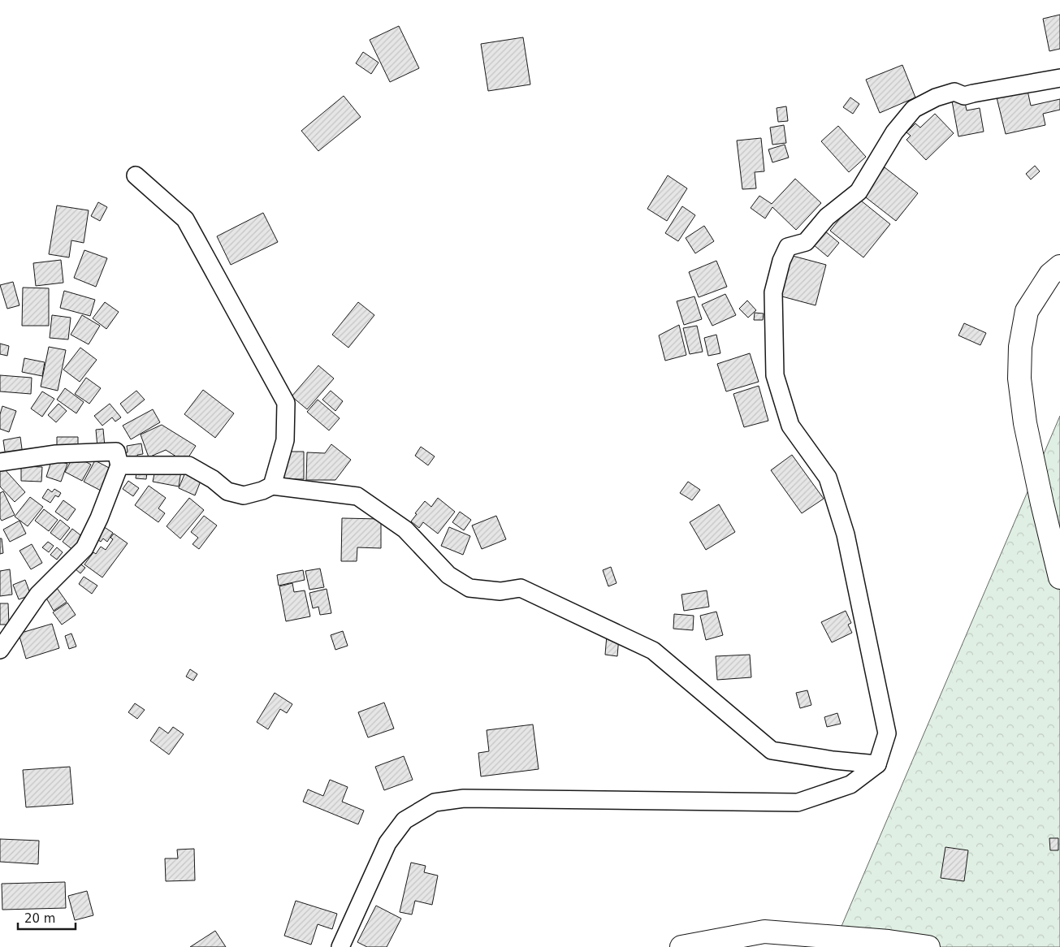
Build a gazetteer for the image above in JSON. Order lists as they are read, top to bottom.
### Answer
{
  "scale_bar": "20 m"
}
